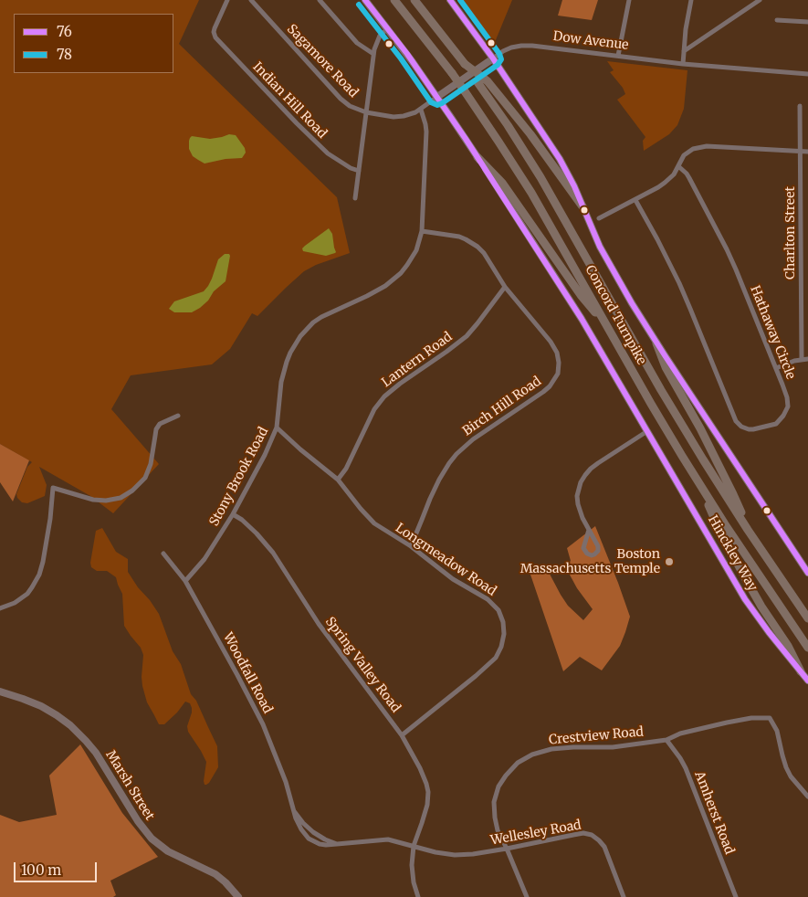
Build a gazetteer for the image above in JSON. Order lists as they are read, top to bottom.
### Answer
{
  "streets": {
    "highway": ["Concord Turnpike"],
    "main road": ["Dow Avenue", "Hinckley Way", "Marsh Street"],
    "street": [
      "Sagamore Road",
      "Indian Hill Road",
      "Charlton Street",
      "Hathaway Circle",
      "Lantern Road",
      "Birch Hill Road",
      "Stony Brook Road",
      "Longmeadow Road",
      "Spring Valley Road",
      "Woodfall Road",
      "Crestview Road",
      "Amherst Road",
      "Wellesley Road"
    ]
  },
  "crossings": [
    ["Dow Avenue", "Sagamore Road"],
    ["Dow Avenue", "Concord Turnpike"],
    ["Dow Avenue", "Stony Brook Road"],
    ["Lantern Road", "Birch Hill Road"],
    ["Lantern Road", "Longmeadow Road"],
    ["Birch Hill Road", "Stony Brook Road"],
    ["Birch Hill Road", "Longmeadow Road"],
    ["Stony Brook Road", "Longmeadow Road"],
    ["Stony Brook Road", "Spring Valley Road"],
    ["Stony Brook Road", "Woodfall Road"],
    ["Longmeadow Road", "Spring Valley Road"],
    ["Spring Valley Road", "Woodfall Road"],
    ["Spring Valley Road", "Wellesley Road"],
    ["Woodfall Road", "Wellesley Road"],
    ["Crestview Road", "Amherst Road"],
    ["Crestview Road", "Wellesley Road"]
  ],
  "places": ["Boston Massachusetts Temple"],
  "lines": ["transit line 76", "transit line 78"],
  "legend": ["76", "78"],
  "scale_bar": "100 m"
}
